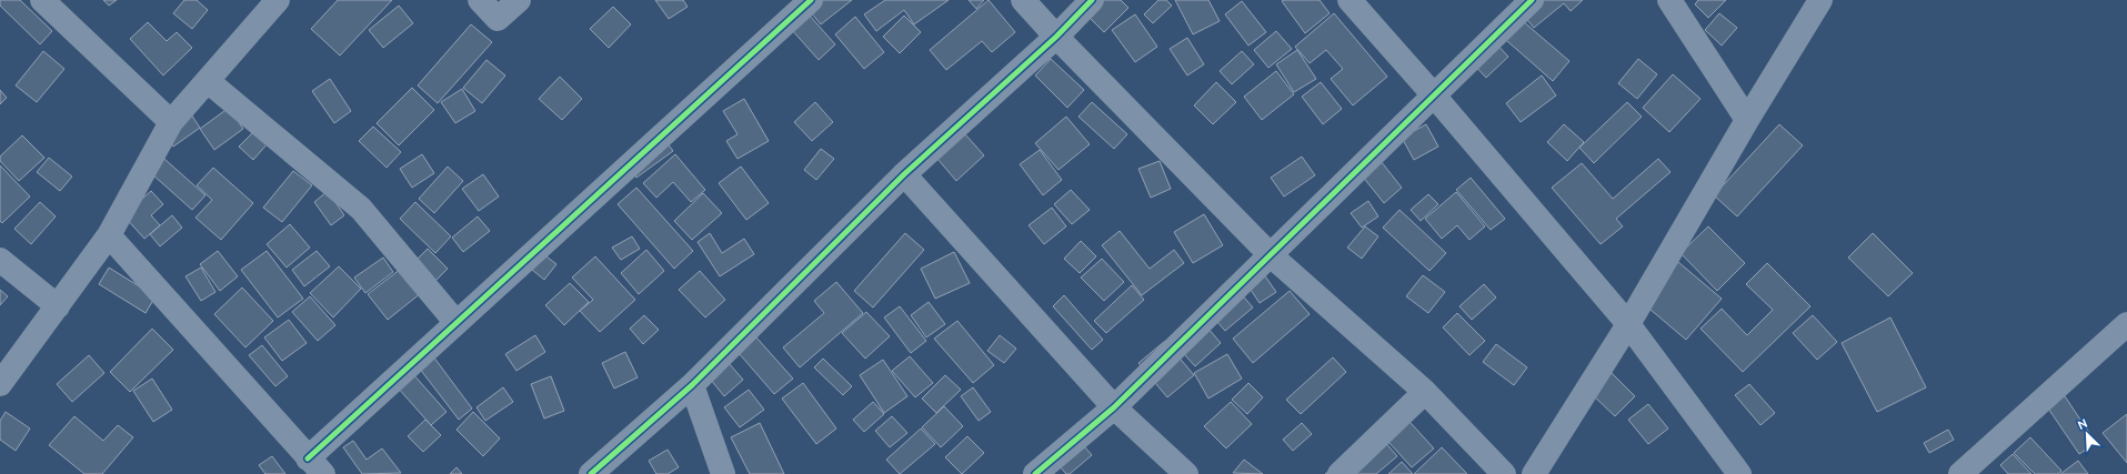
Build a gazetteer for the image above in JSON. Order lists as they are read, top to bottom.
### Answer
{
  "north": "top left"
}
